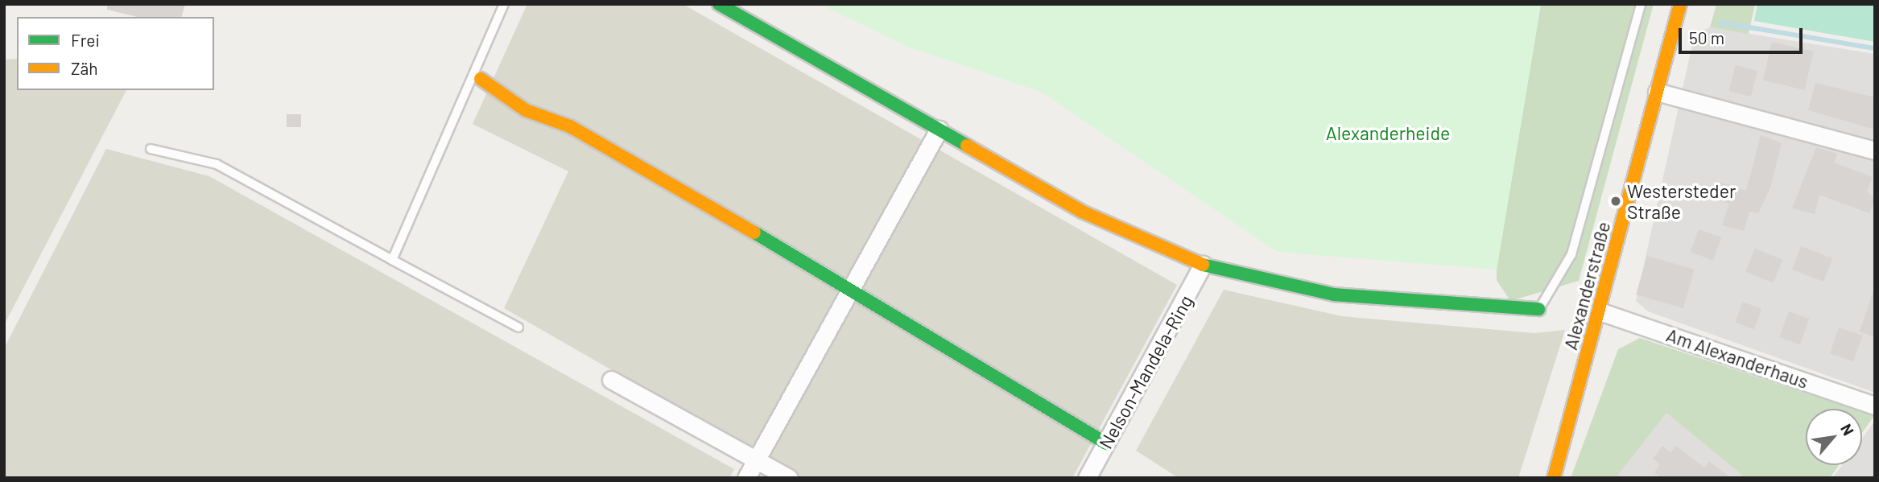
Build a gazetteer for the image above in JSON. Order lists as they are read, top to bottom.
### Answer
{
  "streets": {
    "street": ["Alexanderstraße", "Am Alexanderhaus", "Nelson-Mandela-Ring"]
  },
  "crossings": [
    ["Alexanderstraße", "Am Alexanderhaus"]
  ],
  "parks": ["Alexanderheide"],
  "places": ["Westersteder Straße"],
  "legend": ["Frei", "Zäh"],
  "scale_bar": "50 m",
  "north": "top right"
}
